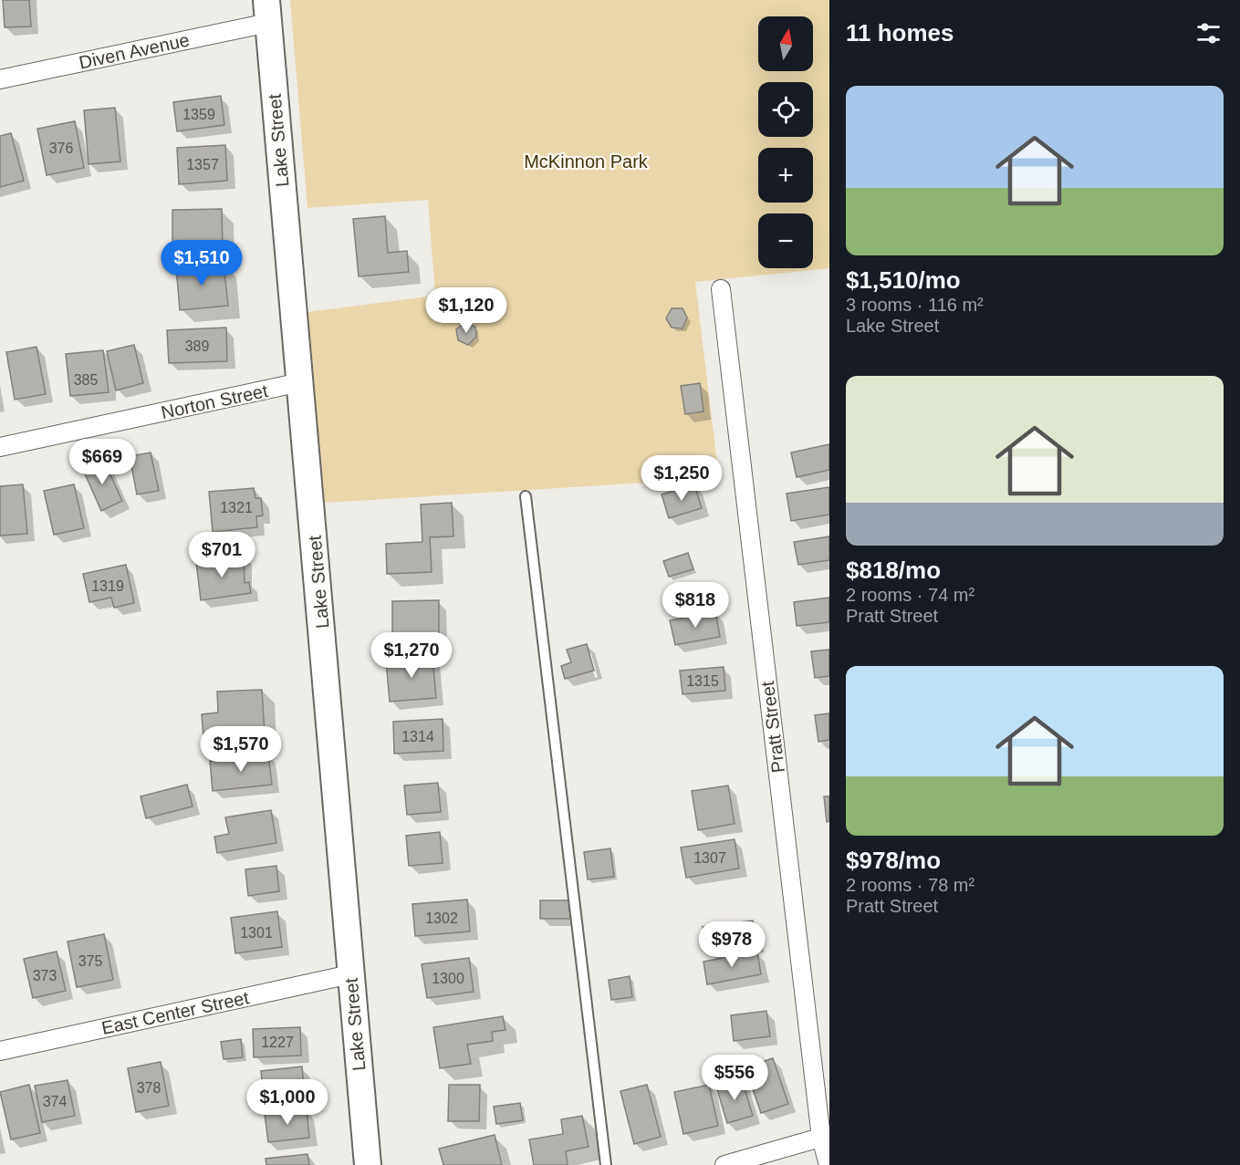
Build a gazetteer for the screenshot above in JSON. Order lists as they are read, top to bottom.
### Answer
{
  "streets": {
    "main road": ["Lake Street"],
    "street": [
      "Diven Avenue",
      "Norton Street",
      "Pratt Street",
      "East Center Street"
    ]
  },
  "crossings": [
    ["Diven Avenue", "Lake Street"],
    ["Lake Street", "Norton Street"],
    ["Lake Street", "East Center Street"]
  ],
  "parks": ["McKinnon Park"],
  "house_numbers": [
    "1359",
    "376",
    "1357",
    "389",
    "385",
    "1321",
    "1319",
    "1315",
    "1314",
    "1307",
    "1302",
    "1301",
    "375",
    "373",
    "1300",
    "1227",
    "378",
    "374"
  ],
  "north": "top",
  "page": {
    "heading": "11 homes",
    "map_buttons": ["+", "−"],
    "list": [
      {
        "name": "$1,510/mo",
        "note": "3 rooms · 116 m² · Lake Street"
      },
      {
        "name": "$818/mo",
        "note": "2 rooms · 74 m² · Pratt Street"
      },
      {
        "name": "$978/mo",
        "note": "2 rooms · 78 m² · Pratt Street"
      }
    ],
    "price": [
      "$1,510",
      "$1,120",
      "$669",
      "$1,250",
      "$701",
      "$818",
      "$1,270",
      "$1,570",
      "$978",
      "$556",
      "$1,000"
    ]
  }
}
